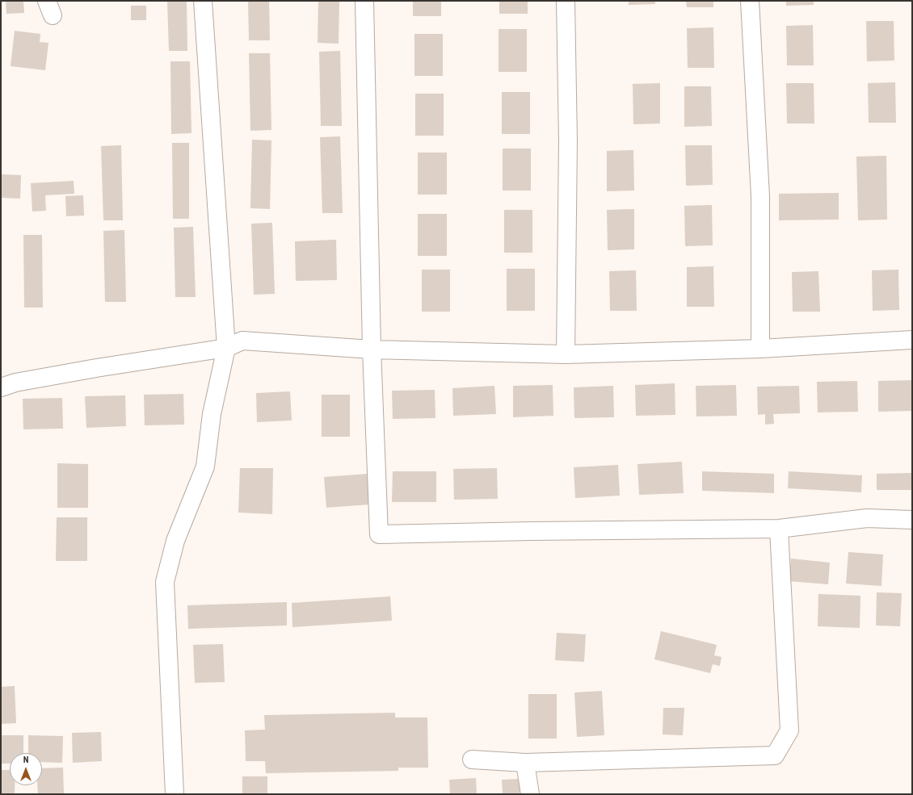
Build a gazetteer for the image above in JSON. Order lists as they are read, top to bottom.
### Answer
{
  "north": "top"
}
